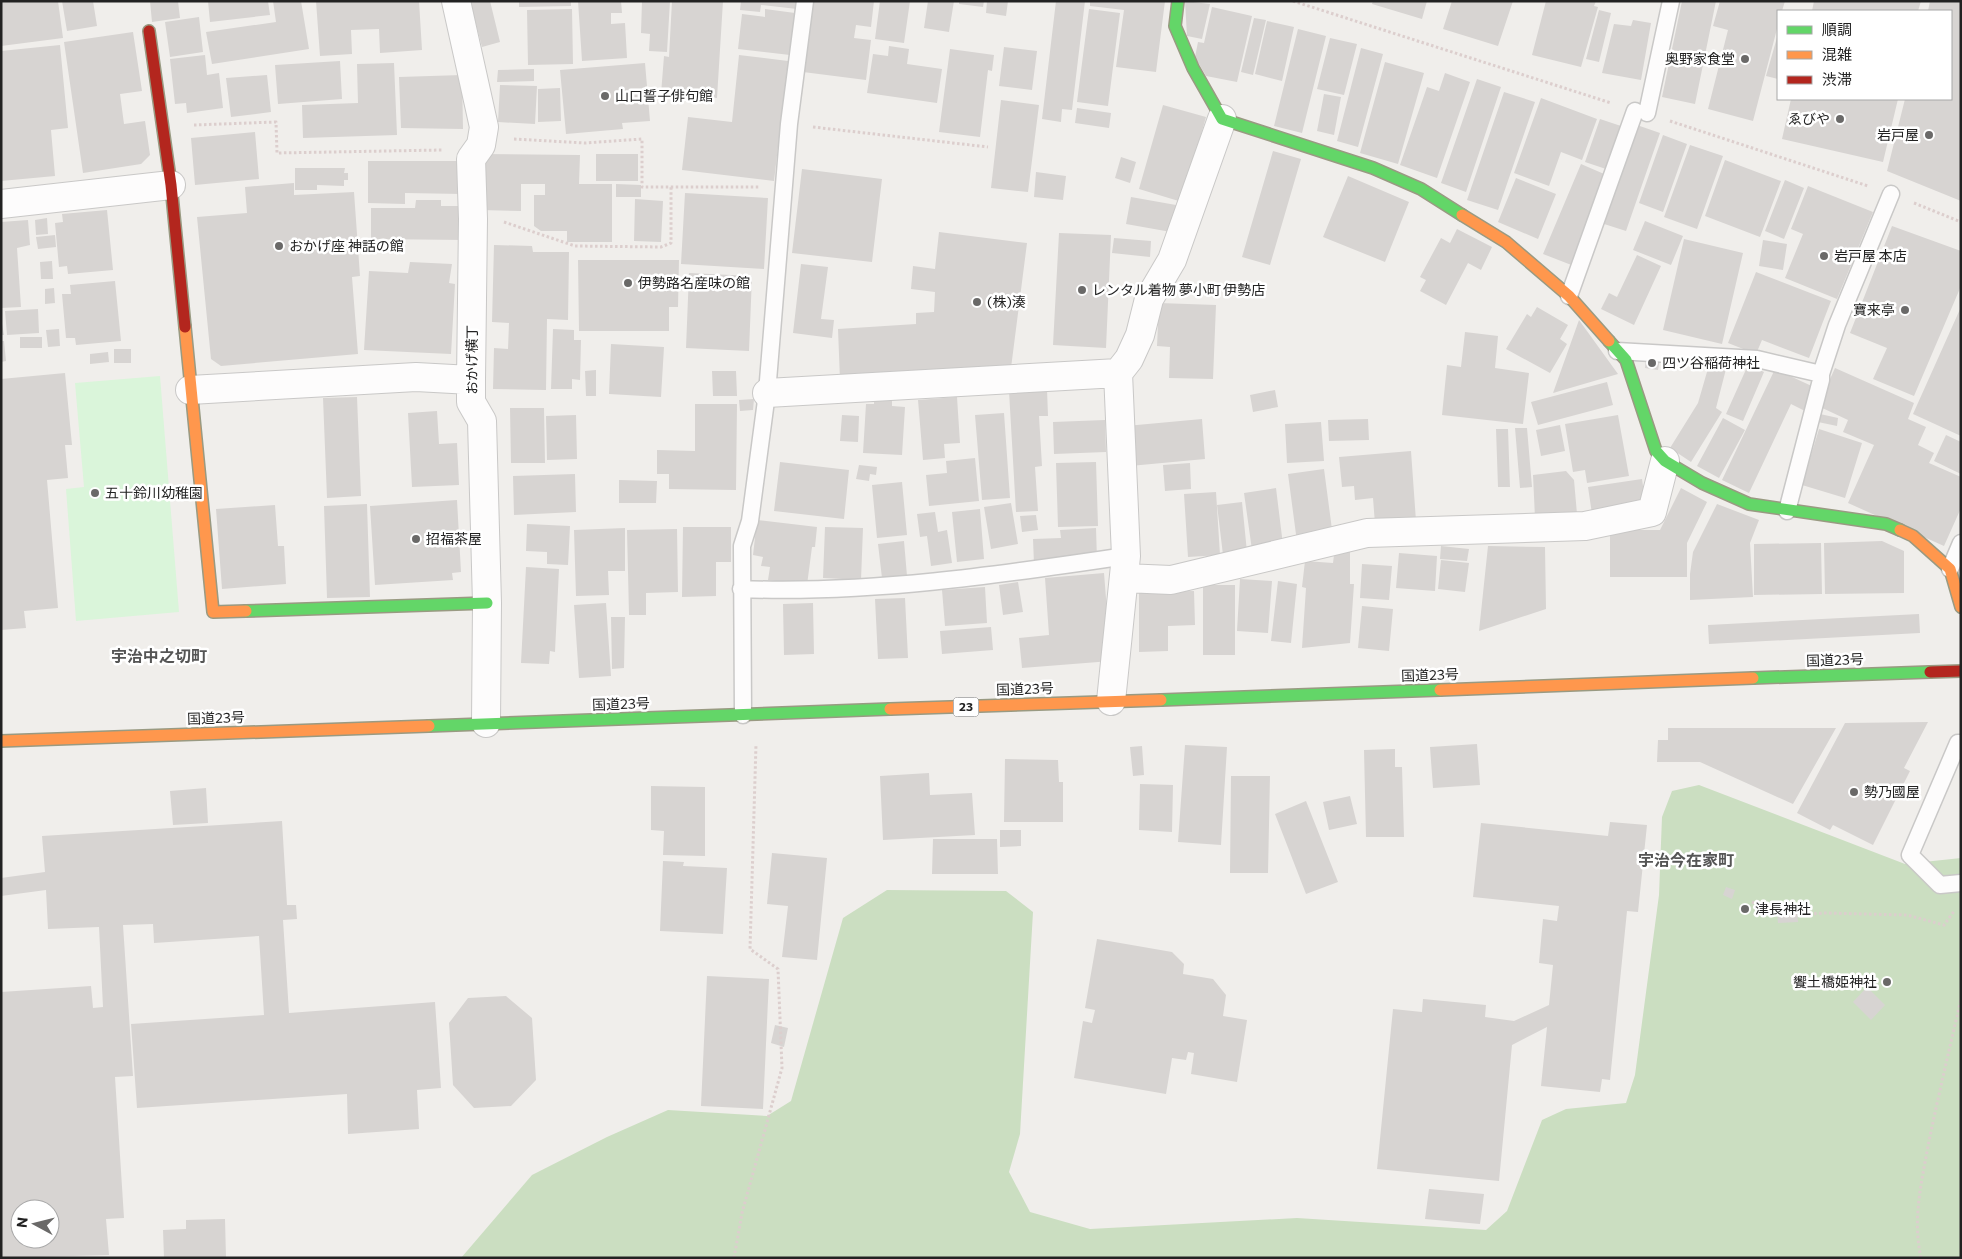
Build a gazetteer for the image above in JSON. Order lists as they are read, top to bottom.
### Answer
{
  "streets": {
    "main road": ["国道23号", "23"],
    "street": ["おかげ横丁"]
  },
  "crossings": [
    ["おかげ横丁", "国道23号"]
  ],
  "districts": ["宇治中之切町", "宇治今在家町"],
  "places": [
    "奥野家食堂",
    "山口誓子俳句館",
    "ゑびや",
    "岩戸屋",
    "おかげ座 神話の館",
    "岩戸屋 本店",
    "伊勢路名産味の館",
    "レンタル着物 夢小町 伊勢店",
    "(株)湊",
    "寶来亭",
    "四ツ谷稲荷神社",
    "五十鈴川幼稚園",
    "招福茶屋",
    "勢乃國屋",
    "津長神社",
    "饗土橋姫神社"
  ],
  "legend": ["順調", "混雑", "渋滞"],
  "north": "left"
}
